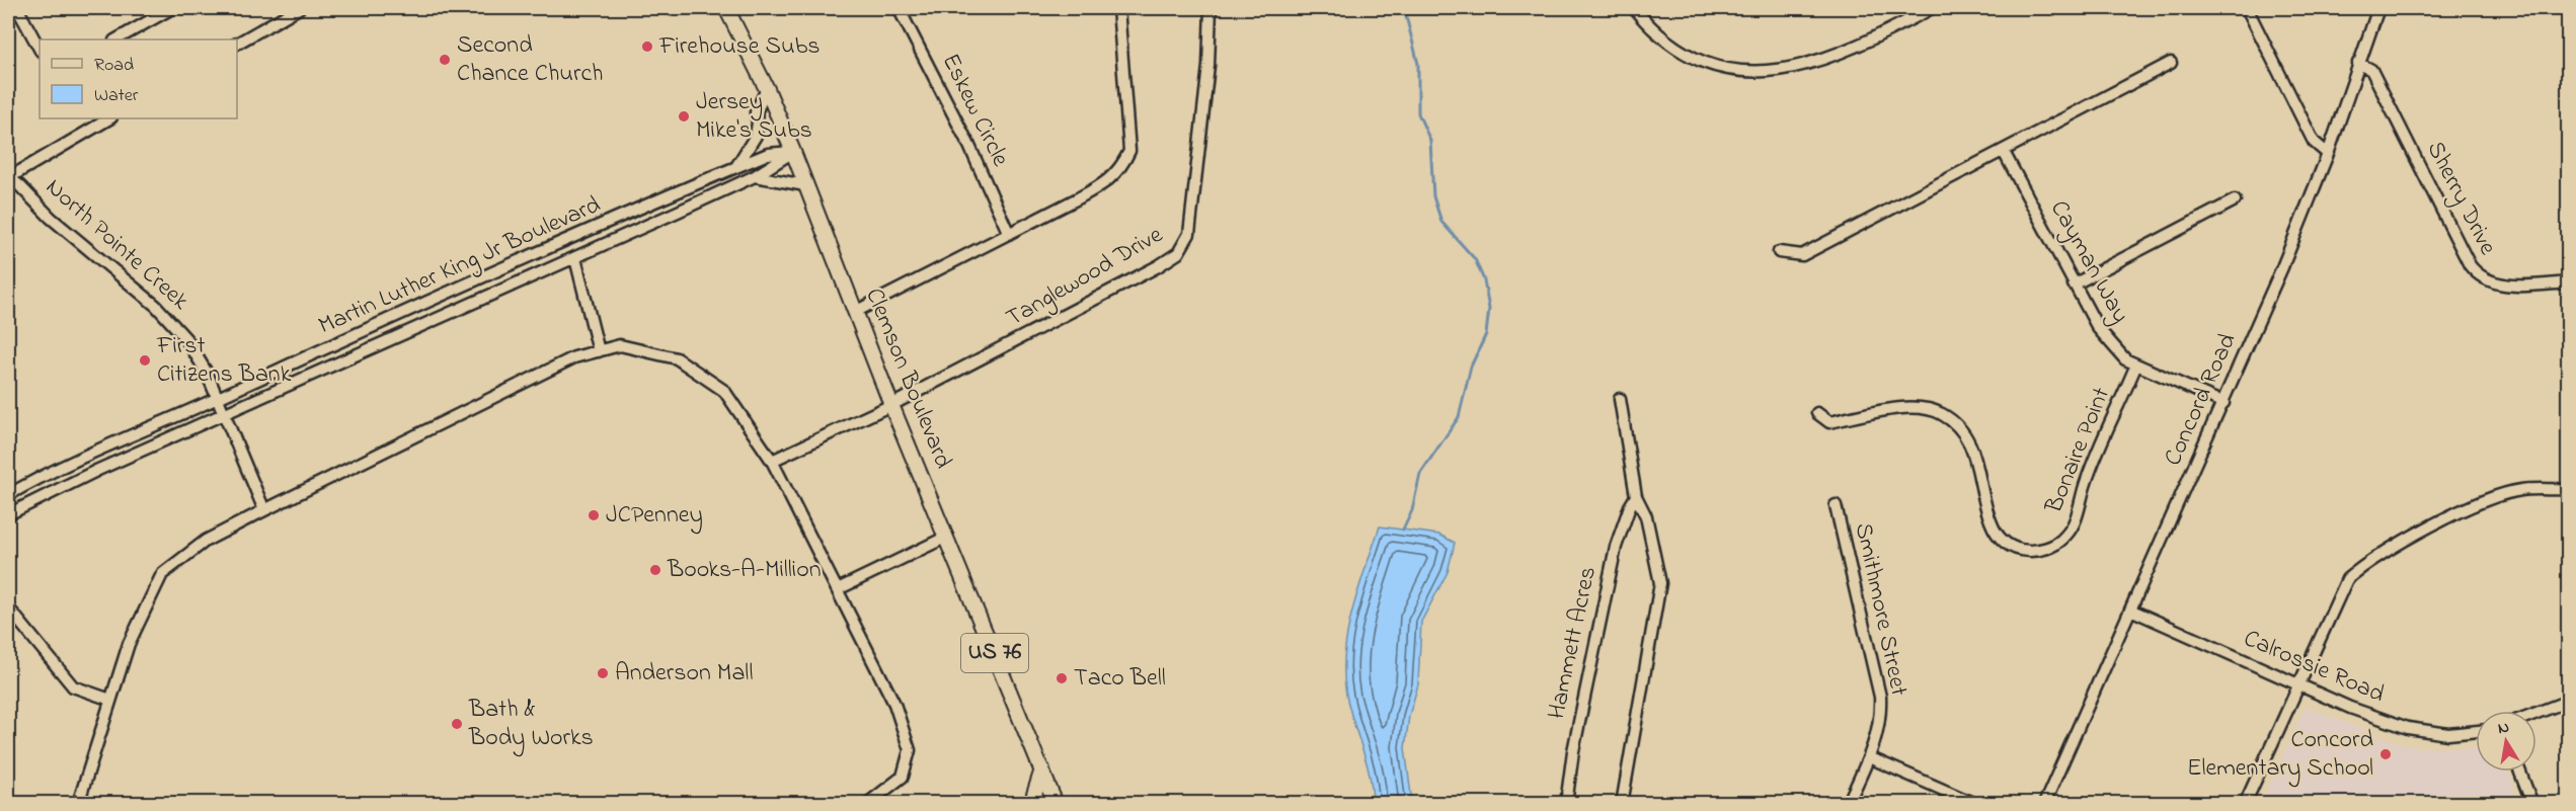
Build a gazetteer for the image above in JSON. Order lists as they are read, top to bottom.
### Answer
{
  "streets": {
    "main road": ["Clemson Boulevard", "US 76"],
    "street": [
      "Eskew Circle",
      "Sherry Drive",
      "North Pointe Creek",
      "Cayman Way",
      "Martin Luther King Jr Boulevard",
      "Tanglewood Drive",
      "Concord Road",
      "Bonaire Point",
      "Smithmore Street",
      "Hammett Acres",
      "Calrossie Road"
    ]
  },
  "crossings": [
    ["Sherry Drive", "Concord Road"],
    ["North Pointe Creek", "Martin Luther King Jr Boulevard"],
    ["Cayman Way", "Concord Road"],
    ["Cayman Way", "Bonaire Point"],
    ["Martin Luther King Jr Boulevard", "Clemson Boulevard"],
    ["Tanglewood Drive", "Clemson Boulevard"],
    ["Concord Road", "Calrossie Road"]
  ],
  "places": [
    "Firehouse Subs",
    "Second Chance Church",
    "Jersey Mike's Subs",
    "First Citizens Bank",
    "JCPenney",
    "Books-A-Million",
    "Anderson Mall",
    "Taco Bell",
    "Bath & Body Works",
    "Concord Elementary School"
  ],
  "legend": ["Road", "Water"],
  "north": "top"
}
